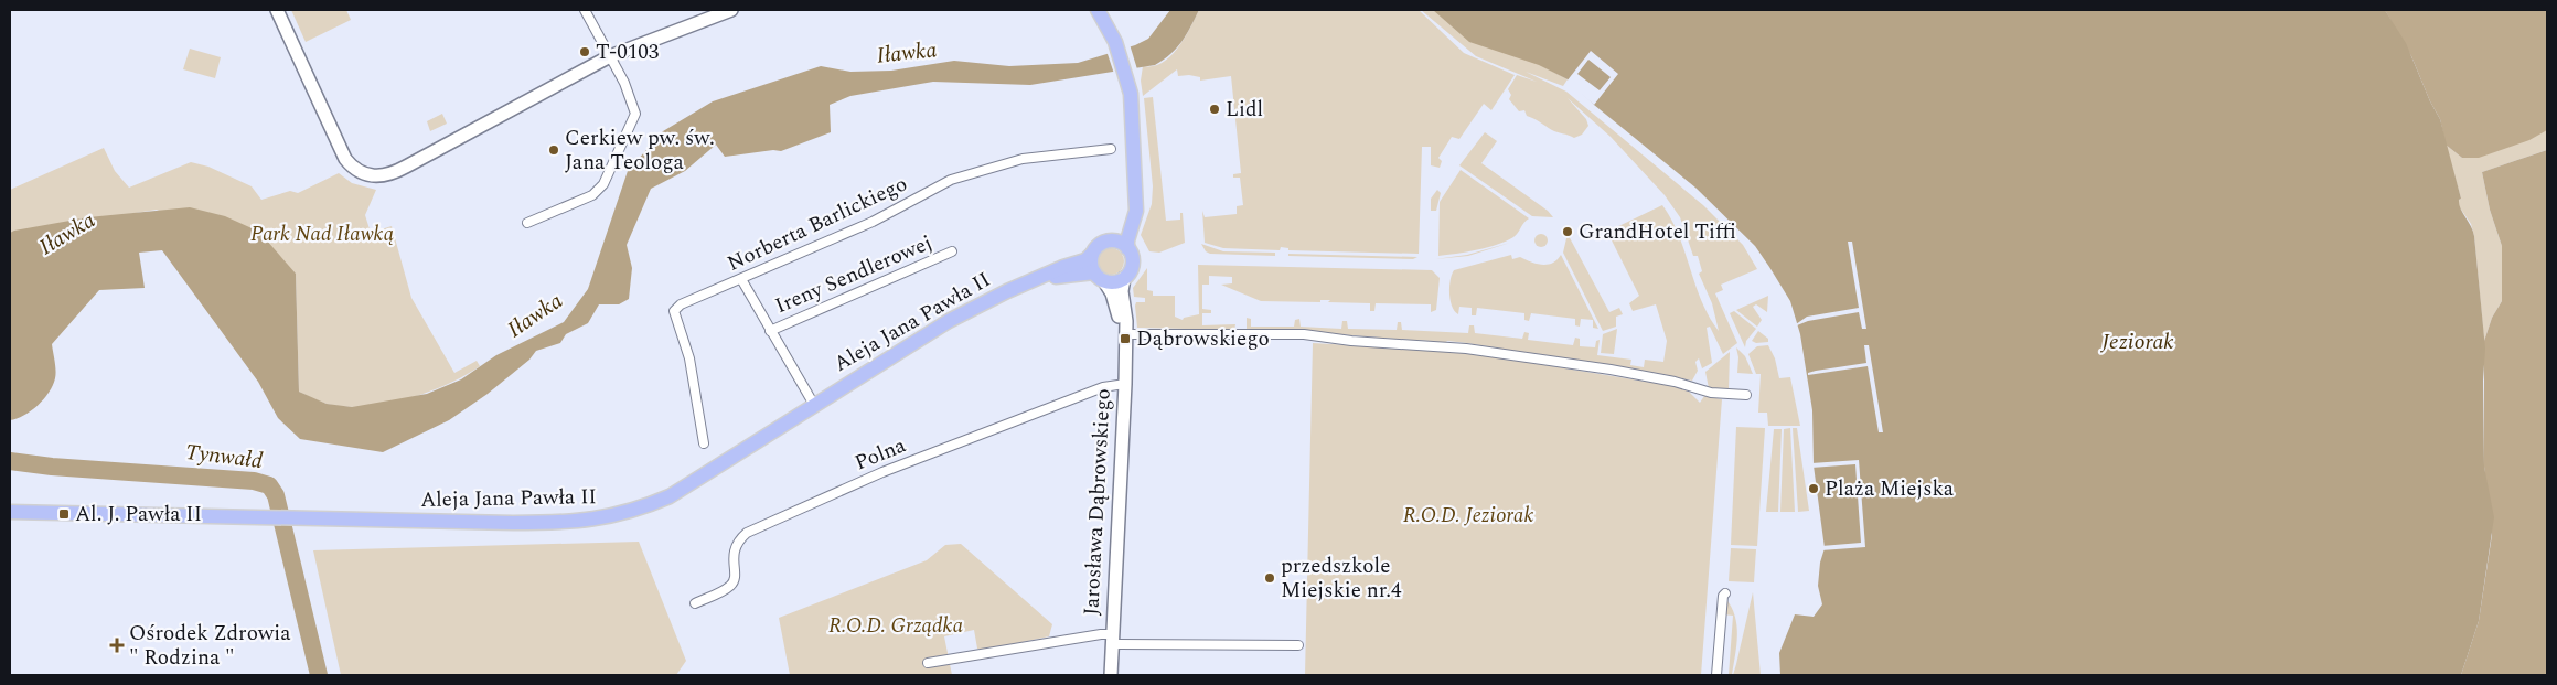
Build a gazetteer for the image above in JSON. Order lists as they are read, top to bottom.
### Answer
{
  "streets": {
    "main road": ["Aleja Jana Pawła II"],
    "street": [
      "Norberta Barlickiego",
      "Ireny Sendlerowej",
      "Polna",
      "Jarosława Dąbrowskiego"
    ]
  },
  "crossings": [
    ["Aleja Jana Pawła II", "Jarosława Dąbrowskiego"],
    ["Polna", "Jarosława Dąbrowskiego"]
  ],
  "water": ["Iławka", "Jeziorak", "Tynwałd"],
  "parks": ["Park Nad Iławką", "R.O.D. Jeziorak", "R.O.D. Grządka"],
  "places": {
    "other": [
      "T-0103",
      "Lidl",
      "Cerkiew pw. św. Jana Teologa",
      "GrandHotel Tiffi",
      "Plaża Miejska",
      "przedszkole Miejskie nr.4"
    ],
    "transit": ["Dąbrowskiego", "Al. J. Pawła II"],
    "health": ["Ośrodek Zdrowia \" Rodzina \""]
  }
}
